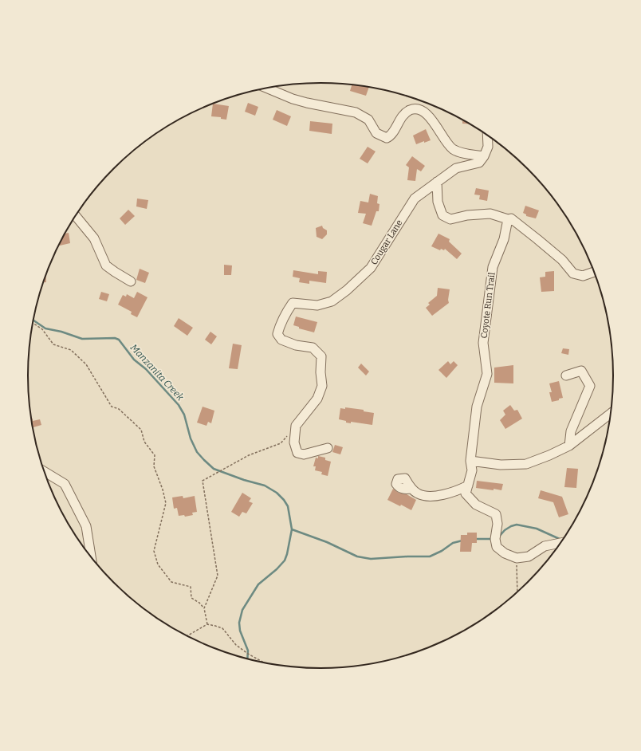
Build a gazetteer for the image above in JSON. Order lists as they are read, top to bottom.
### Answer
{
  "streets": {
    "street": ["Cougar Lane", "Coyote Run Trail"]
  },
  "water": ["Manzanita Creek"]
}
